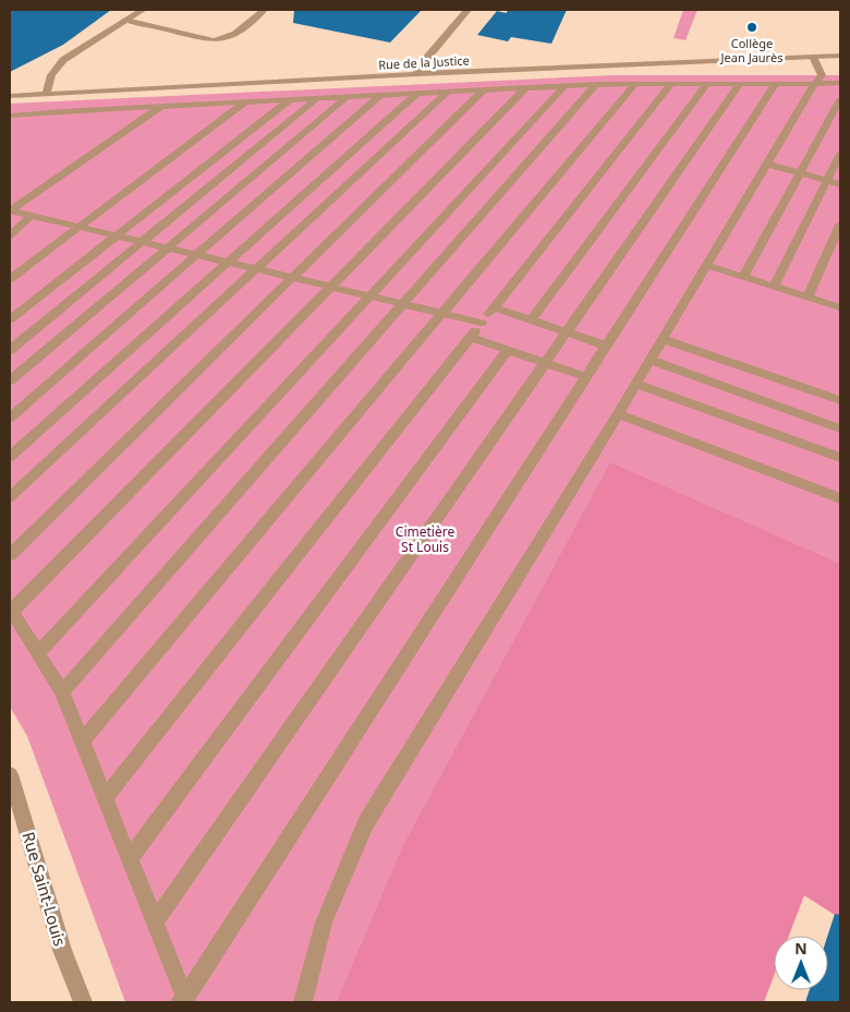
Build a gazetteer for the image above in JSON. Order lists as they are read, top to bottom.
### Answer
{
  "streets": {
    "street": ["Rue de la Justice", "Rue Saint-Louis"]
  },
  "parks": ["Cimetière St Louis"],
  "places": ["Collège Jean Jaurès"],
  "north": "top"
}
